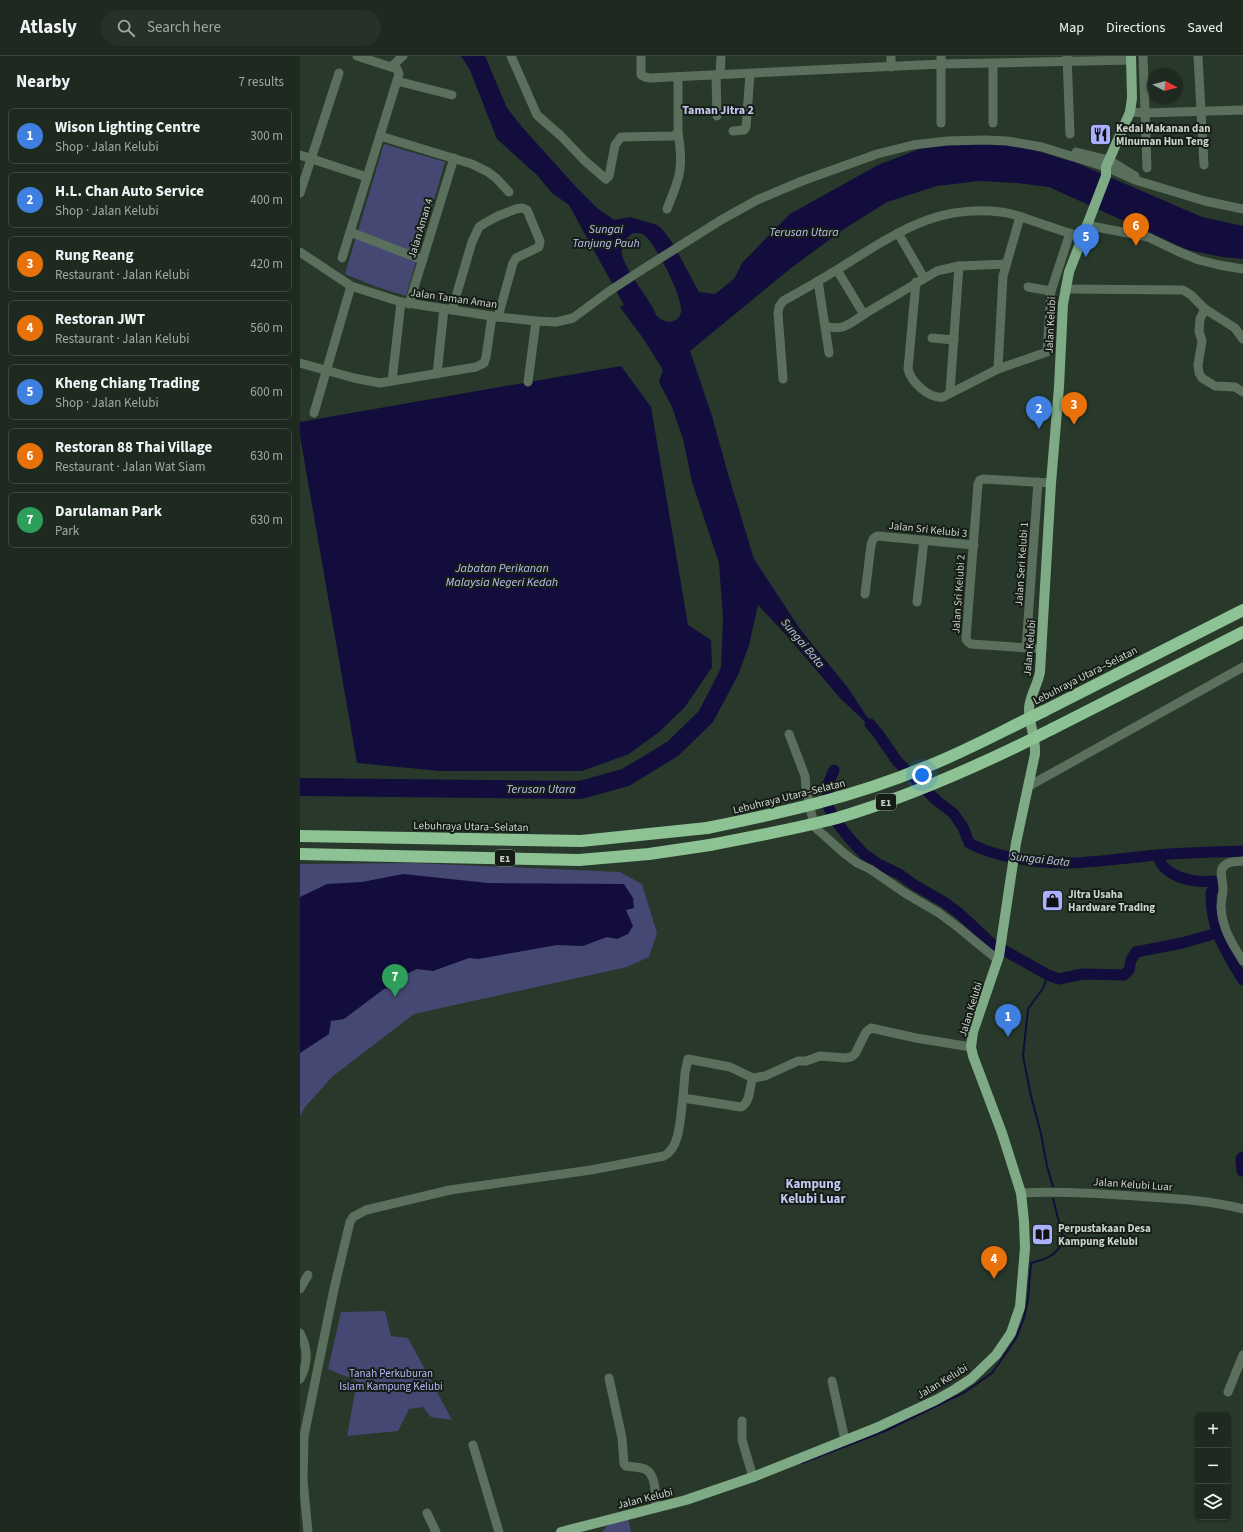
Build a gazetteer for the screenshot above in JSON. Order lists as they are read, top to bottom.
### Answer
{
  "streets": {
    "highway": ["Lebuhraya Utara–Selatan", "E1"],
    "main road": ["Jalan Kelubi"],
    "street": [
      "Jalan Aman 4",
      "Jalan Taman Aman",
      "Jalan Sri Kelubi 3",
      "Jalan Seri Kelubi 1",
      "Jalan Sri Kelubi 2",
      "Jalan Kelubi Luar"
    ]
  },
  "crossings": [
    ["Jalan Aman 4", "Jalan Taman Aman"],
    ["Jalan Taman Aman", "Jalan Kelubi"],
    ["Jalan Kelubi", "Jalan Sri Kelubi 3"],
    ["Jalan Kelubi", "Jalan Sri Kelubi 2"],
    ["Jalan Kelubi", "Jalan Kelubi Luar"],
    ["Jalan Sri Kelubi 3", "Jalan Seri Kelubi 1"],
    ["Jalan Sri Kelubi 3", "Jalan Sri Kelubi 2"],
    ["Jalan Seri Kelubi 1", "Jalan Sri Kelubi 2"]
  ],
  "districts": ["Taman Jitra 2", "Kampung Kelubi Luar"],
  "water": [
    "Sungai Tanjung Pauh",
    "Terusan Utara",
    "Jabatan Perikanan Malaysia Negeri Kedah",
    "Sungai Bata"
  ],
  "parks": ["Tanah Perkuburan Islam Kampung Kelubi"],
  "places": {
    "restaurant": ["Kedai Makanan dan Minuman Hun Teng"],
    "shop": ["Jitra Usaha Hardware Trading"],
    "library": ["Perpustakaan Desa Kampung Kelubi"]
  },
  "north": "right",
  "page": {
    "header": "Atlasly",
    "search": "Search here",
    "nav": ["Map", "Directions", "Saved"],
    "heading": ["Nearby", "7 results"],
    "list": [
      {
        "mark": "1",
        "name": "Wison Lighting Centre",
        "note": "Shop · Jalan Kelubi",
        "value": "300 m"
      },
      {
        "mark": "2",
        "name": "H.L. Chan Auto Service",
        "note": "Shop · Jalan Kelubi",
        "value": "400 m"
      },
      {
        "mark": "3",
        "name": "Rung Reang",
        "note": "Restaurant · Jalan Kelubi",
        "value": "420 m"
      },
      {
        "mark": "4",
        "name": "Restoran JWT",
        "note": "Restaurant · Jalan Kelubi",
        "value": "560 m"
      },
      {
        "mark": "5",
        "name": "Kheng Chiang Trading",
        "note": "Shop · Jalan Kelubi",
        "value": "600 m"
      },
      {
        "mark": "6",
        "name": "Restoran 88 Thai Village",
        "note": "Restaurant · Jalan Wat Siam",
        "value": "630 m"
      },
      {
        "mark": "7",
        "name": "Darulaman Park",
        "note": "Park",
        "value": "630 m"
      }
    ],
    "pins": [
      "6",
      "5",
      "3",
      "2",
      "7",
      "1",
      "4"
    ],
    "map_buttons": ["+", "−"]
  }
}
